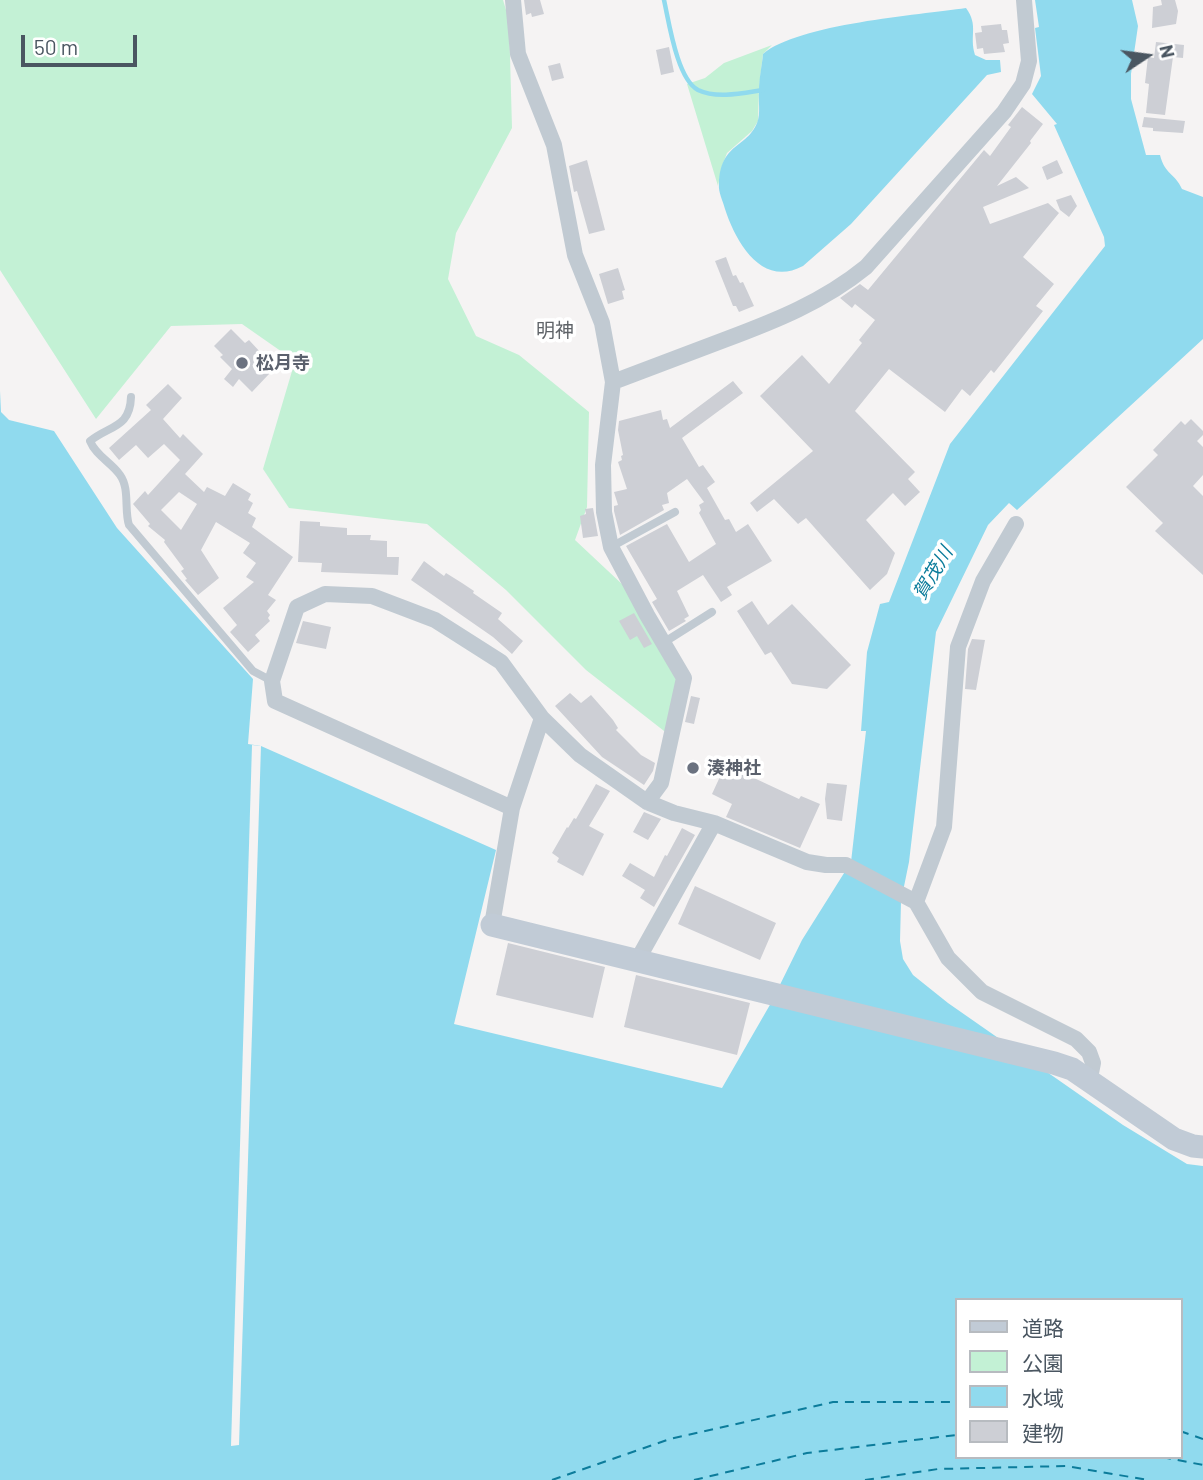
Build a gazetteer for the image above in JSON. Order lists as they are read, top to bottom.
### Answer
{
  "districts": ["明神"],
  "water": ["賀茂川"],
  "places": ["松月寺", "湊神社"],
  "legend": [
    "道路",
    "公園",
    "水域",
    "建物"
  ],
  "scale_bar": "50 m",
  "north": "right"
}
